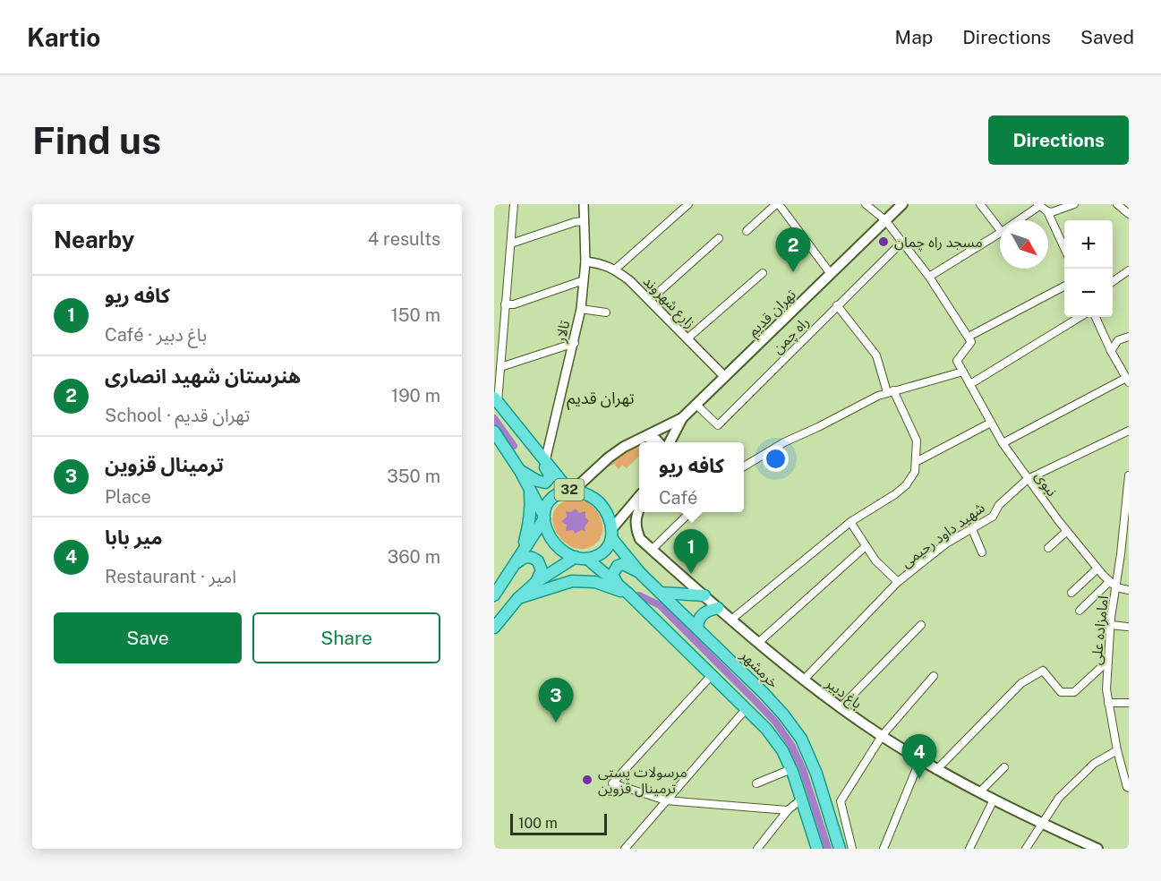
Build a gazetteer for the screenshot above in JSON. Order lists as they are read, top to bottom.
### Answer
{
  "streets": {
    "main road": [
      "تهران قدیم",
      "32",
      "خرمشهر",
      "باغ دبیر"
    ],
    "street": [
      "زارع شهروند",
      "تالار",
      "راه چمن",
      "نبوی",
      "شهید داود رحیمی",
      "امامزاده علی"
    ]
  },
  "crossings": [
    ["زارع شهروند", "تهران قدیم"],
    ["زارع شهروند", "تالار"],
    ["تهران قدیم", "راه چمن"],
    ["تالار", "32"],
    ["نبوی", "شهید داود رحیمی"],
    ["نبوی", "امامزاده علی"],
    ["32", "خرمشهر"],
    ["شهید داود رحیمی", "باغ دبیر"]
  ],
  "districts": ["تهران قدیم"],
  "places": ["مسجد راه چمان", "مرسولات پستی ترمینال قزوین"],
  "scale_bar": "100 m",
  "north": "bottom right",
  "page": {
    "header": "Kartio",
    "nav": ["Map", "Directions", "Saved"],
    "buttons": [
      "Directions",
      ["Save", "Share"]
    ],
    "title": "Find us",
    "heading": ["Nearby", "4 results"],
    "map_buttons": ["+", "−"],
    "pins": [
      "2",
      "1",
      "3",
      "4"
    ],
    "list": [
      {
        "mark": "1",
        "name": "کافه ریو",
        "note": "Café · باغ دبیر",
        "value": "150 m"
      },
      {
        "mark": "2",
        "name": "هنرستان شهید انصاری",
        "note": "School · تهران قدیم",
        "value": "190 m"
      },
      {
        "mark": "3",
        "name": "ترمینال قزوین",
        "note": "Place",
        "value": "350 m"
      },
      {
        "mark": "4",
        "name": "میر بابا",
        "note": "Restaurant · امیر",
        "value": "360 m"
      }
    ],
    "popup": ["کافه ریو", "Café"],
    "scale": "100 m"
  }
}
